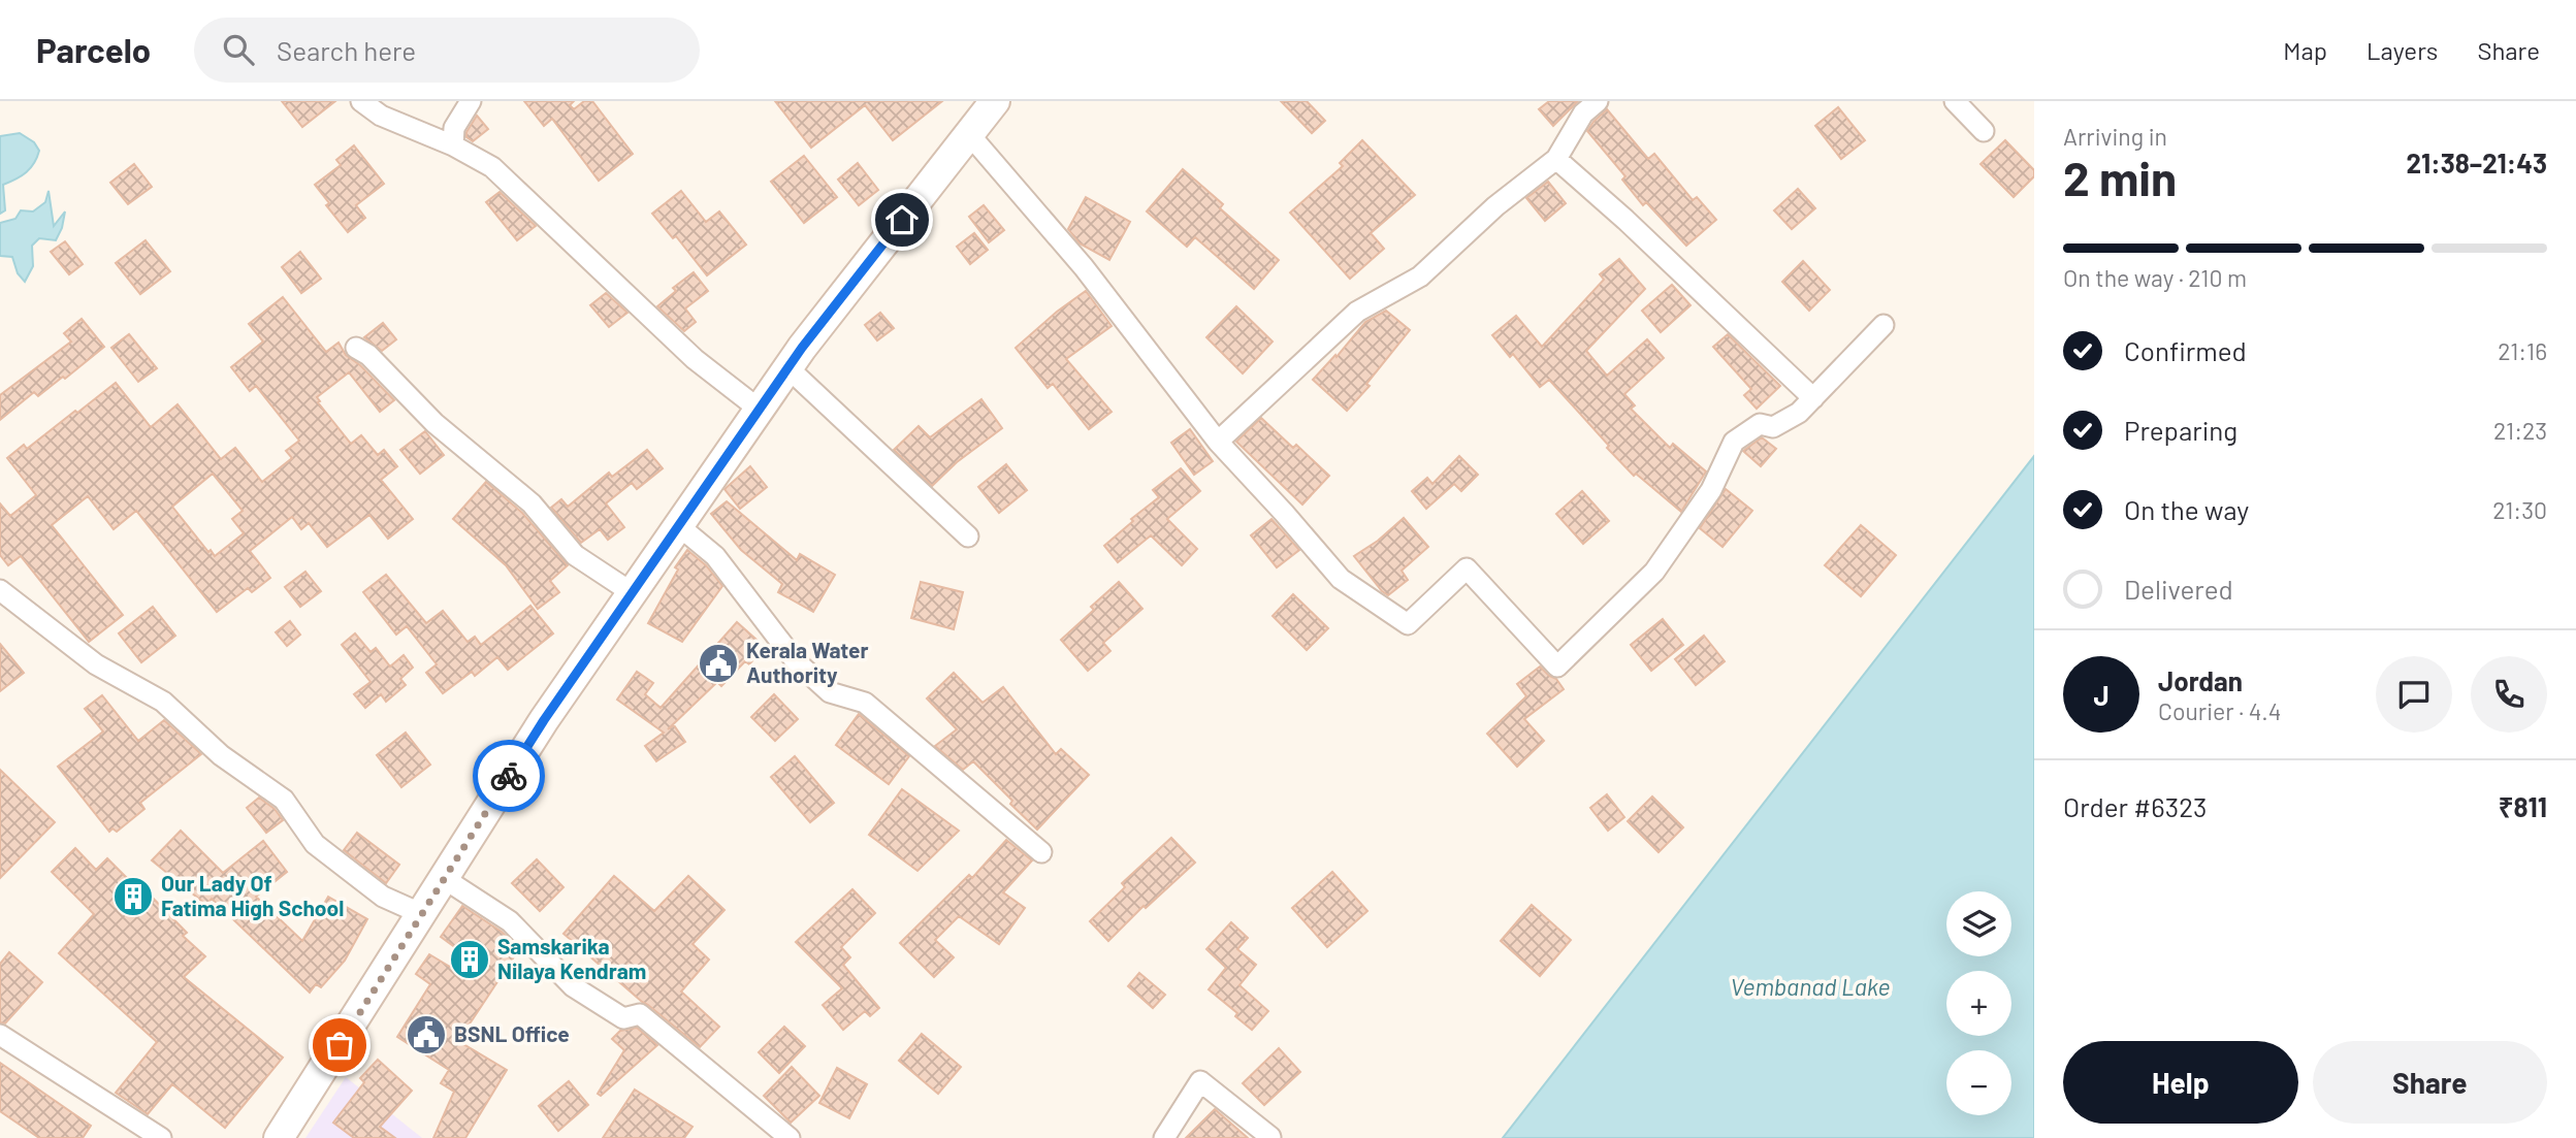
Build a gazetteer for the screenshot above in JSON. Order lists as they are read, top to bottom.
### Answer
{
  "water": ["Vembanad Lake"],
  "places": {
    "public building": ["Kerala Water Authority", "BSNL Office"],
    "building": ["Our Lady Of Fatima High School", "Samskarika Nilaya Kendram"]
  },
  "page": {
    "header": "Parcelo",
    "search": "Search here",
    "nav": ["Map", "Layers", "Share"],
    "heading": ["2 min", "Arriving in", "21:38–21:43"],
    "panel": [
      "Jordan",
      "Courier · 4.4",
      "Order #6323",
      "₹811"
    ],
    "bar": "On the way · 210 m",
    "list": [
      ["Confirmed", "21:16"],
      ["Preparing", "21:23"],
      ["On the way", "21:30"],
      "Delivered"
    ],
    "round": "J",
    "map_buttons": ["+", "−"],
    "buttons": ["Help", "Share"]
  }
}
